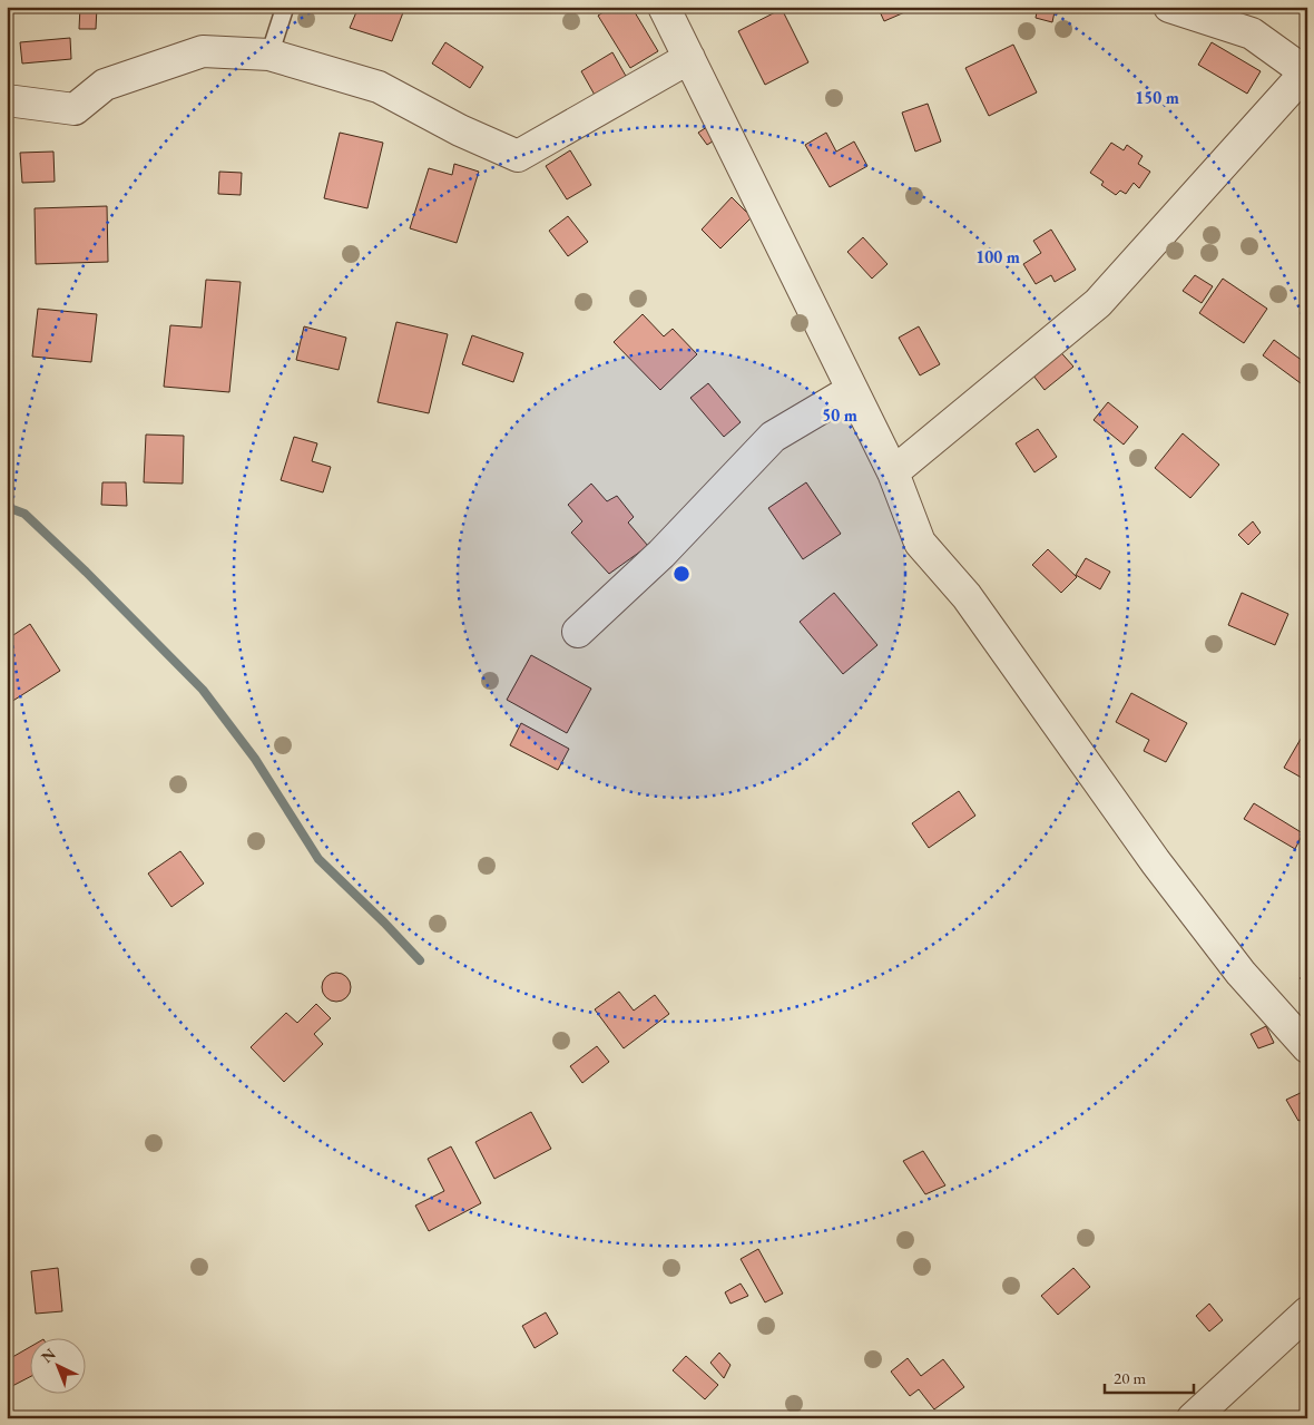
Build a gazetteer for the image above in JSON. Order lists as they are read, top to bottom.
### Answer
{
  "scale_bar": "20 m",
  "north": "top left",
  "rings": ["150 m", "100 m", "50 m"]
}
